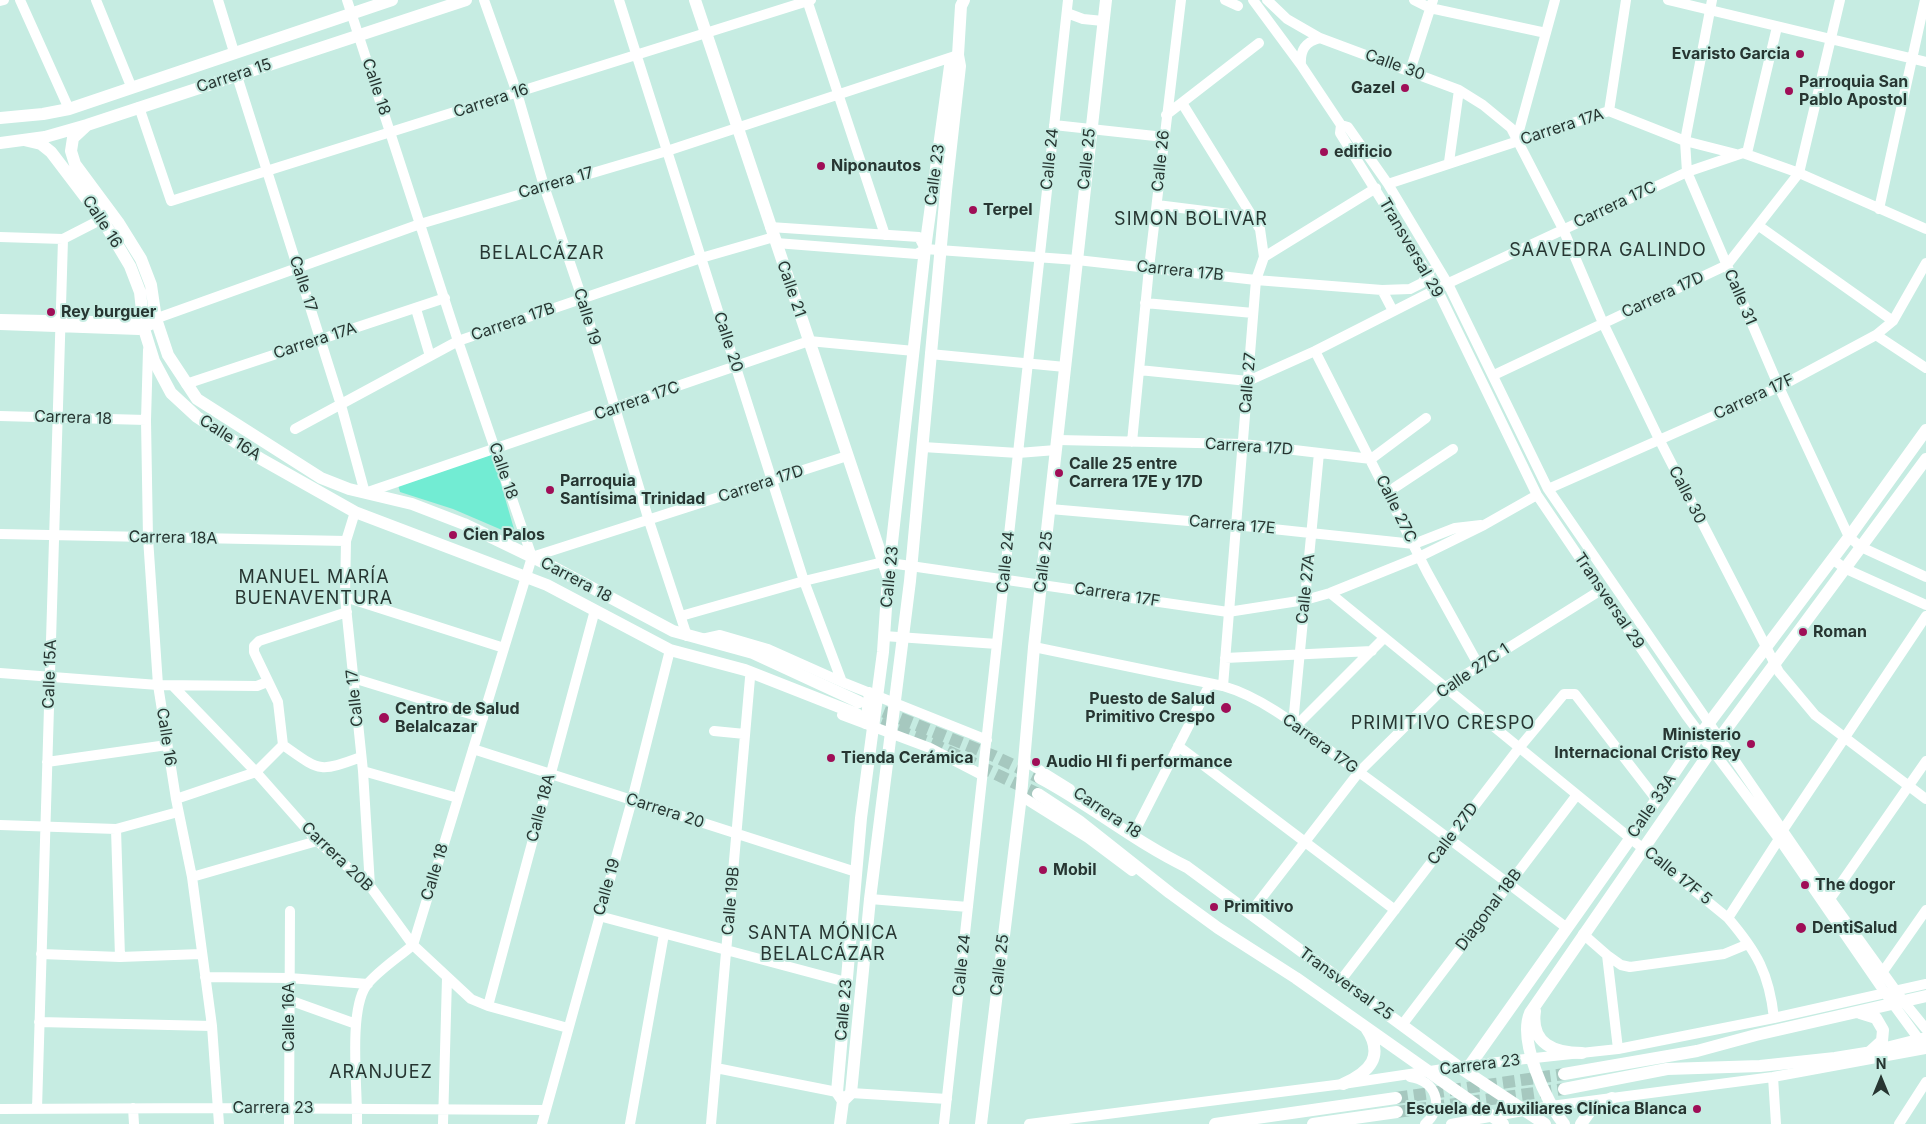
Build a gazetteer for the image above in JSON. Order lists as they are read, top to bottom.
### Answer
{
  "streets": {
    "main road": [
      "Carrera 15",
      "Calle 25",
      "Calle 23",
      "Calle 16",
      "Calle 21",
      "Carrera 18",
      "Calle 16A",
      "Calle 33A",
      "Transversal 25"
    ],
    "street": [
      "Calle 30",
      "Calle 18",
      "Carrera 16",
      "Carrera 17A",
      "Calle 24",
      "Calle 26",
      "Carrera 17",
      "Carrera 17C",
      "Transversal 29",
      "Carrera 17B",
      "Calle 17",
      "Carrera 17D",
      "Calle 31",
      "Calle 19",
      "Calle 20",
      "Calle 27",
      "Carrera 17F",
      "Calle 27C",
      "Carrera 17E",
      "Carrera 18A",
      "Calle 27A",
      "Calle 27C 1",
      "Calle 15A",
      "Carrera 17G",
      "Calle 18A",
      "Carrera 20",
      "Calle 27D",
      "Carrera 20B",
      "Calle 17F 5",
      "Calle 19B",
      "Diagonal 18B",
      "Carrera 23"
    ]
  },
  "crossings": [
    ["Calle 30", "Carrera 17A"],
    ["Calle 30", "Carrera 17C"],
    ["Calle 30", "Carrera 17D"],
    ["Calle 30", "Carrera 17F"],
    ["Calle 30", "Calle 33A"],
    ["Carrera 15", "Calle 18"],
    ["Carrera 15", "Carrera 16"],
    ["Carrera 15", "Calle 16"],
    ["Carrera 15", "Calle 17"],
    ["Calle 18", "Carrera 16"],
    ["Calle 18", "Carrera 17A"],
    ["Calle 18", "Carrera 17"],
    ["Calle 18", "Carrera 17C"],
    ["Calle 18", "Carrera 17B"],
    ["Calle 18", "Carrera 17D"],
    ["Calle 18", "Carrera 18"],
    ["Calle 18", "Carrera 20"],
    ["Calle 18", "Carrera 20B"],
    ["Carrera 16", "Calle 17"],
    ["Carrera 16", "Calle 21"],
    ["Carrera 16", "Calle 19"],
    ["Carrera 16", "Calle 20"],
    ["Carrera 17A", "Carrera 17C"],
    ["Carrera 17A", "Transversal 29"],
    ["Carrera 17A", "Calle 17"],
    ["Carrera 17A", "Calle 31"],
    ["Carrera 17A", "Calle 16A"],
    ["Calle 24", "Carrera 17B"],
    ["Calle 24", "Carrera 17D"],
    ["Calle 24", "Carrera 17F"],
    ["Calle 24", "Carrera 18"],
    ["Calle 25", "Carrera 17B"],
    ["Calle 25", "Carrera 17D"],
    ["Calle 25", "Carrera 17F"],
    ["Calle 25", "Carrera 18"],
    ["Calle 25", "Carrera 17E"],
    ["Calle 25", "Carrera 17G"],
    ["Calle 26", "Carrera 17C"],
    ["Calle 26", "Carrera 17B"],
    ["Calle 26", "Carrera 17D"],
    ["Calle 23", "Carrera 17"],
    ["Calle 23", "Carrera 17C"],
    ["Calle 23", "Carrera 17B"],
    ["Calle 23", "Calle 21"],
    ["Calle 23", "Carrera 17D"],
    ["Calle 23", "Carrera 17F"],
    ["Calle 23", "Carrera 18"],
    ["Calle 23", "Carrera 20"],
    ["Carrera 17", "Calle 16"],
    ["Carrera 17", "Calle 17"],
    ["Carrera 17", "Calle 21"],
    ["Carrera 17", "Calle 19"],
    ["Carrera 17", "Calle 20"],
    ["Carrera 17", "Calle 16A"],
    ["Carrera 17", "Calle 15A"],
    ["Carrera 17C", "Transversal 29"],
    ["Carrera 17C", "Calle 17"],
    ["Carrera 17C", "Calle 21"],
    ["Carrera 17C", "Carrera 17D"],
    ["Carrera 17C", "Calle 31"],
    ["Carrera 17C", "Calle 19"],
    ["Carrera 17C", "Calle 20"],
    ["Carrera 17C", "Calle 27"],
    ["Carrera 17C", "Carrera 18"],
    ["Carrera 17C", "Calle 16A"],
    ["Carrera 17C", "Calle 27C"],
    ["Calle 16", "Carrera 18"],
    ["Calle 16", "Calle 16A"],
    ["Calle 16", "Carrera 18A"],
    ["Calle 16", "Carrera 23"],
    ["Transversal 29", "Carrera 17B"],
    ["Transversal 29", "Carrera 17D"],
    ["Transversal 29", "Carrera 17F"],
    ["Transversal 29", "Calle 27C 1"],
    ["Transversal 29", "Calle 33A"],
    ["Transversal 29", "Carrera 23"],
    ["Carrera 17B", "Calle 17"],
    ["Carrera 17B", "Calle 21"],
    ["Carrera 17B", "Calle 19"],
    ["Carrera 17B", "Calle 20"],
    ["Carrera 17B", "Calle 27"],
    ["Calle 17", "Carrera 18"],
    ["Calle 17", "Calle 16A"],
    ["Calle 17", "Carrera 18A"],
    ["Calle 17", "Carrera 20B"],
    ["Calle 21", "Carrera 17D"],
    ["Calle 21", "Carrera 17F"],
    ["Carrera 17D", "Calle 31"],
    ["Carrera 17D", "Calle 19"],
    ["Carrera 17D", "Calle 20"],
    ["Carrera 17D", "Calle 27"],
    ["Carrera 17D", "Carrera 18"],
    ["Carrera 17D", "Calle 27C"],
    ["Carrera 17D", "Calle 27A"],
    ["Calle 31", "Carrera 17F"],
    ["Calle 31", "Calle 33A"],
    ["Calle 19", "Carrera 17F"],
    ["Calle 19", "Carrera 18"],
    ["Calle 19", "Carrera 20"],
    ["Calle 19", "Carrera 20B"],
    ["Calle 19", "Carrera 23"],
    ["Calle 20", "Carrera 17F"],
    ["Calle 20", "Carrera 18"],
    ["Calle 27", "Carrera 17F"],
    ["Calle 27", "Carrera 17E"],
    ["Calle 27", "Carrera 17G"],
    ["Carrera 17F", "Calle 27C"],
    ["Carrera 17F", "Calle 27A"],
    ["Carrera 17F", "Calle 17F 5"],
    ["Carrera 18", "Calle 16A"],
    ["Carrera 18", "Calle 15A"],
    ["Carrera 18", "Calle 18A"],
    ["Carrera 18", "Calle 19B"],
    ["Carrera 18", "Transversal 25"],
    ["Calle 16A", "Carrera 23"],
    ["Calle 27C", "Carrera 17E"],
    ["Calle 27C", "Calle 27C 1"],
    ["Carrera 17E", "Calle 27A"],
    ["Carrera 18A", "Calle 15A"],
    ["Calle 27A", "Carrera 17G"],
    ["Calle 27C 1", "Carrera 17G"],
    ["Calle 27C 1", "Calle 17F 5"],
    ["Calle 27C 1", "Transversal 25"],
    ["Calle 15A", "Carrera 23"],
    ["Carrera 17G", "Calle 33A"],
    ["Carrera 17G", "Calle 27D"],
    ["Carrera 17G", "Diagonal 18B"],
    ["Calle 33A", "Calle 27D"],
    ["Calle 33A", "Calle 17F 5"],
    ["Calle 33A", "Transversal 25"],
    ["Calle 33A", "Carrera 23"],
    ["Calle 18A", "Carrera 20"],
    ["Calle 18A", "Carrera 20B"],
    ["Carrera 20", "Calle 19B"],
    ["Calle 27D", "Calle 17F 5"],
    ["Calle 27D", "Transversal 25"],
    ["Calle 17F 5", "Diagonal 18B"],
    ["Calle 17F 5", "Carrera 23"],
    ["Diagonal 18B", "Transversal 25"],
    ["Transversal 25", "Carrera 23"]
  ],
  "districts": [
    "SIMON BOLIVAR",
    "SAAVEDRA GALINDO",
    "BELALCÁZAR",
    "MANUEL MARÍA BUENAVENTURA",
    "PRIMITIVO CRESPO",
    "SANTA MÓNICA BELALCÁZAR",
    "ARANJUEZ"
  ],
  "places": [
    "Evaristo Garcia",
    "Gazel",
    "Parroquia San Pablo Apostol",
    "edificio",
    "Niponautos",
    "Terpel",
    "Rey burguer",
    "Calle 25 entre Carrera 17E y 17D",
    "Parroquia Santísima Trinidad",
    "Cien Palos",
    "Roman",
    "Puesto de Salud Primitivo Crespo",
    "Centro de Salud Belalcazar",
    "Ministerio Internacional Cristo Rey",
    "Tienda Cerámica",
    "Audio HI fi performance",
    "Mobil",
    "The dogor",
    "Primitivo",
    "DentiSalud",
    "Escuela de Auxiliares Clínica Blanca"
  ],
  "north": "top"
}
